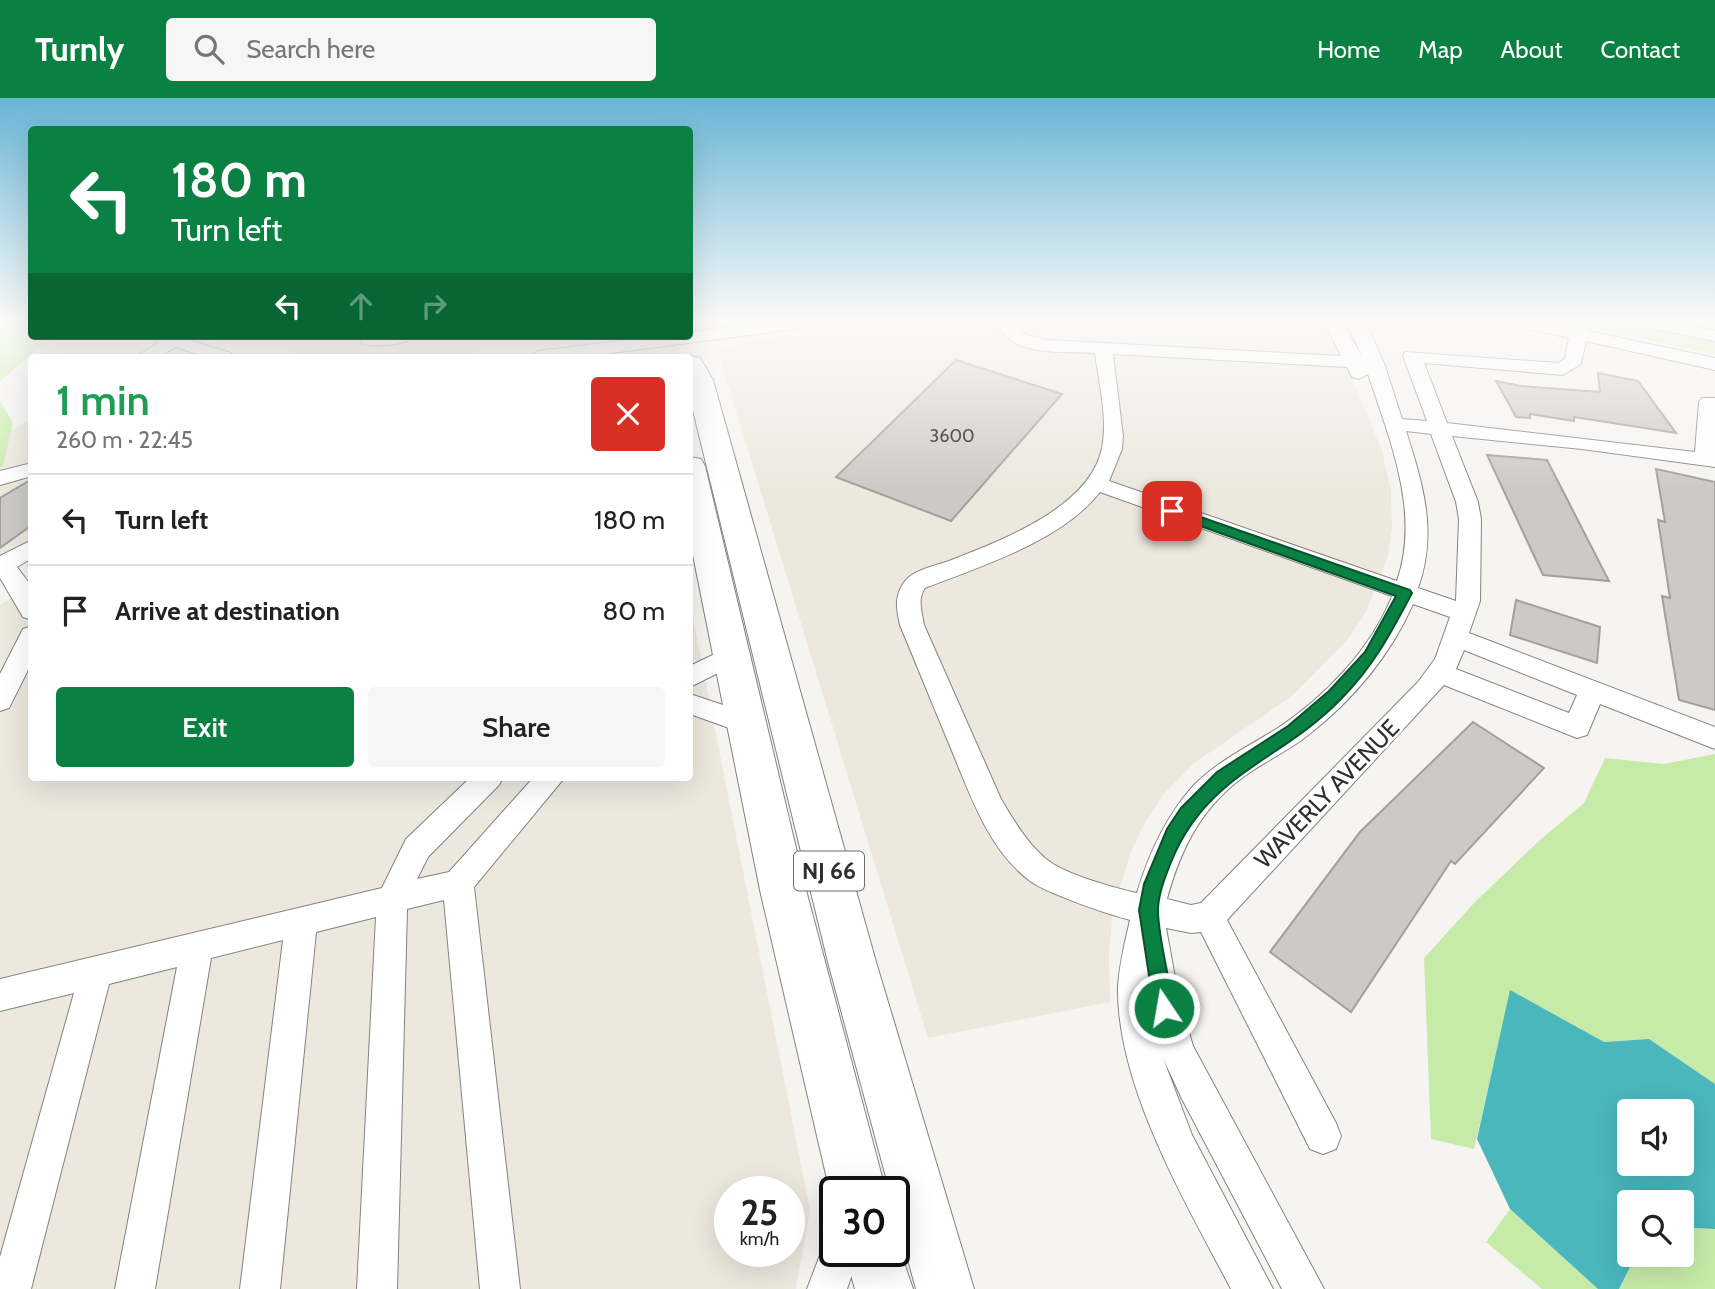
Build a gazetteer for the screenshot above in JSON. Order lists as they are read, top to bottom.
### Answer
{
  "streets": {
    "highway": ["NJ 66"],
    "street": ["WAVERLY AVENUE"]
  },
  "house_numbers": ["3600"],
  "page": {
    "header": "Turnly",
    "search": "Search here",
    "nav": [
      "Home",
      "Map",
      "About",
      "Contact"
    ],
    "turn": ["180 m", "Turn left"],
    "heading": ["1 min", "260 m · 22:45"],
    "list": [
      {
        "name": "Turn left",
        "value": "180 m"
      },
      {
        "name": "Arrive at destination",
        "value": "80 m"
      }
    ],
    "buttons": ["Exit", "Share"],
    "speed": "25 km/h",
    "limit": "30"
  }
}
